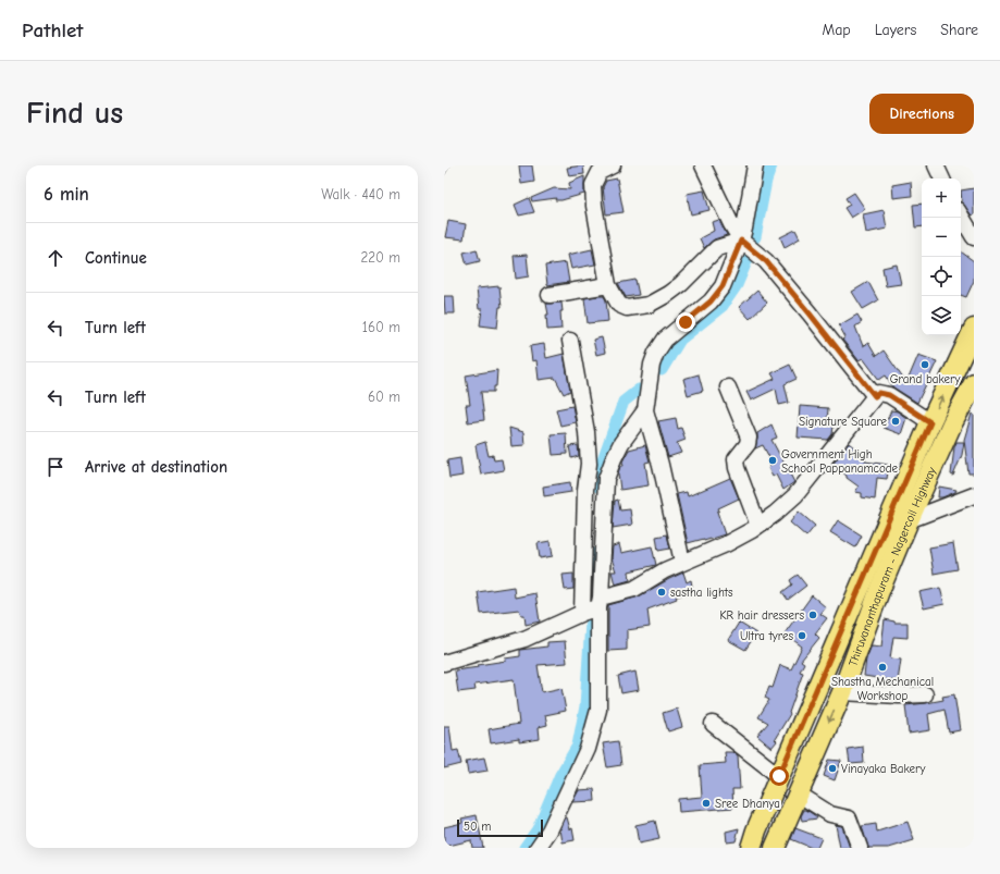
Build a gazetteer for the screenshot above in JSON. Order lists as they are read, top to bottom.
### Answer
{
  "streets": {
    "main road": ["Thiruvananthapuram - Nagercoil Highway"]
  },
  "places": [
    "Grand bakery",
    "Signature Square",
    "Government High School Pappanamcode",
    "sastha lights",
    "KR hair dressers",
    "Ultra tyres",
    "Shastha Mechanical Workshop",
    "Vinayaka Bakery",
    "Sree Dhanya"
  ],
  "scale_bar": "50 m",
  "page": {
    "header": "Pathlet",
    "nav": ["Map", "Layers", "Share"],
    "buttons": "Directions",
    "title": "Find us",
    "heading": ["6 min", "Walk · 440 m"],
    "map_buttons": ["+", "−"],
    "list": [
      ["Continue", "220 m"],
      ["Turn left", "160 m"],
      ["Turn left", "60 m"],
      "Arrive at destination"
    ],
    "scale": "50 m"
  }
}
